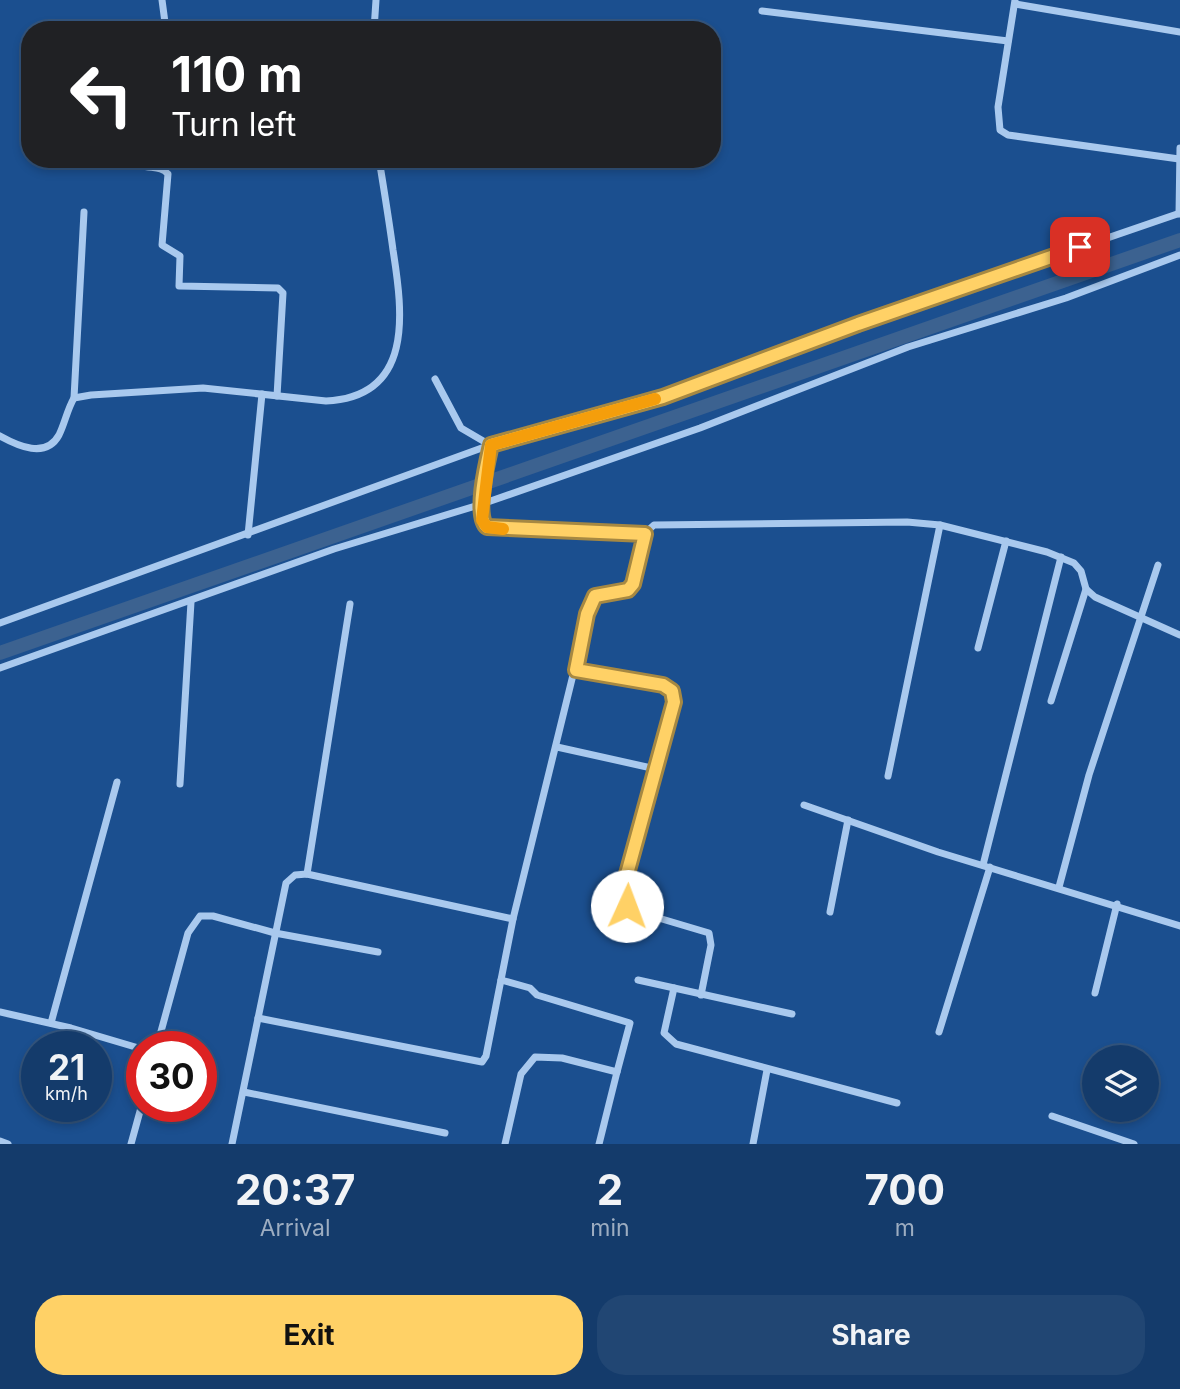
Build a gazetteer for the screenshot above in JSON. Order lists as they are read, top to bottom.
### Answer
{
  "page": {
    "turn": ["110 m", "Turn left"],
    "speed": "21 km/h",
    "limit": "30",
    "eta": [
      "20:37",
      "Arrival",
      "2",
      "min",
      "700",
      "m"
    ],
    "buttons": ["Exit", "Share"]
  }
}
